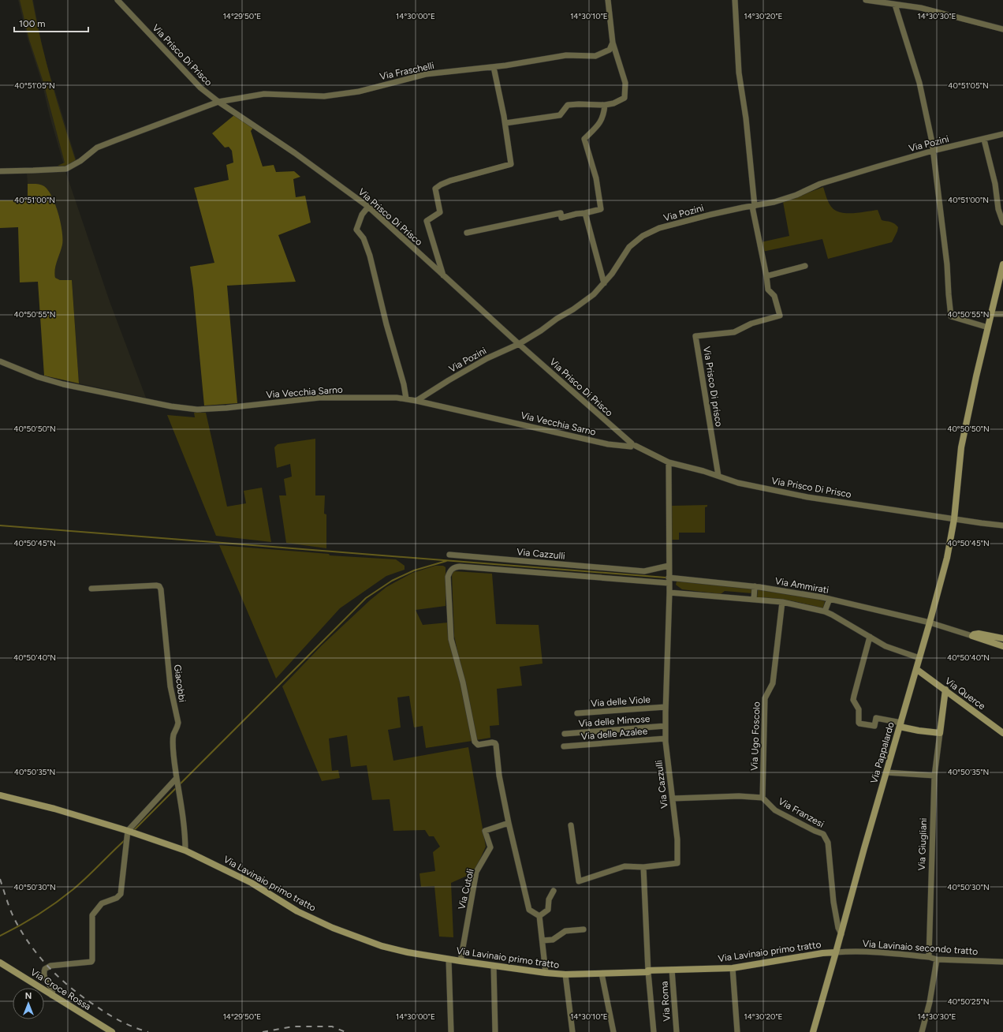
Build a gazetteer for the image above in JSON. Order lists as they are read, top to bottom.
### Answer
{
  "streets": {
    "street": [
      "Via Prisco Di Prisco",
      "Via Fraschelli",
      "Via Pozini",
      "Via Prisco Di prisco",
      "Via Vecchia Sarno",
      "Via Cazzulli",
      "Via Ammirati",
      "Giacobbi",
      "Via Querce",
      "Via delle Viole",
      "Via delle Mimose",
      "Via delle Azalee",
      "Via Ugo Foscolo",
      "Via Pappalardo",
      "Via Franzesi",
      "Via Giugliani",
      "Via Lavinaio primo tratto",
      "Via Cutoli",
      "Via Lavinaio secondo tratto",
      "Via Croce Rossa",
      "Via Roma"
    ]
  },
  "crossings": [
    ["Via Prisco Di Prisco", "Via Fraschelli"],
    ["Via Prisco Di Prisco", "Via Pozini"],
    ["Via Prisco Di Prisco", "Via Prisco Di prisco"],
    ["Via Prisco Di Prisco", "Via Vecchia Sarno"],
    ["Via Prisco Di Prisco", "Via Cazzulli"],
    ["Via Prisco Di Prisco", "Via Pappalardo"],
    ["Via Pozini", "Via Vecchia Sarno"],
    ["Via Cazzulli", "Via Ammirati"],
    ["Via Cazzulli", "Via delle Viole"],
    ["Via Cazzulli", "Via delle Mimose"],
    ["Via Cazzulli", "Via delle Azalee"],
    ["Via Ammirati", "Via Ugo Foscolo"],
    ["Via Ammirati", "Via Pappalardo"],
    ["Via Ammirati", "Via Cutoli"],
    ["Giacobbi", "Via Lavinaio primo tratto"],
    ["Via Querce", "Via Pappalardo"],
    ["Via Querce", "Via Giugliani"],
    ["Via Ugo Foscolo", "Via Franzesi"],
    ["Via Pappalardo", "Via Franzesi"],
    ["Via Pappalardo", "Via Lavinaio primo tratto"],
    ["Via Pappalardo", "Via Lavinaio secondo tratto"],
    ["Via Giugliani", "Via Lavinaio secondo tratto"],
    ["Via Lavinaio primo tratto", "Via Cutoli"],
    ["Via Lavinaio primo tratto", "Via Lavinaio secondo tratto"],
    ["Via Lavinaio primo tratto", "Via Roma"]
  ],
  "scale_bar": "100 m",
  "north": "top",
  "coordinates": [
    "14°29'50\"E",
    "14°30'00\"E",
    "14°30'10\"E",
    "14°30'20\"E",
    "14°30'30\"E",
    "40°51'05\"N",
    "40°51'00\"N",
    "40°50'55\"N",
    "40°50'50\"N",
    "40°50'45\"N",
    "40°50'40\"N",
    "40°50'35\"N",
    "40°50'30\"N",
    "40°50'25\"N"
  ]
}
